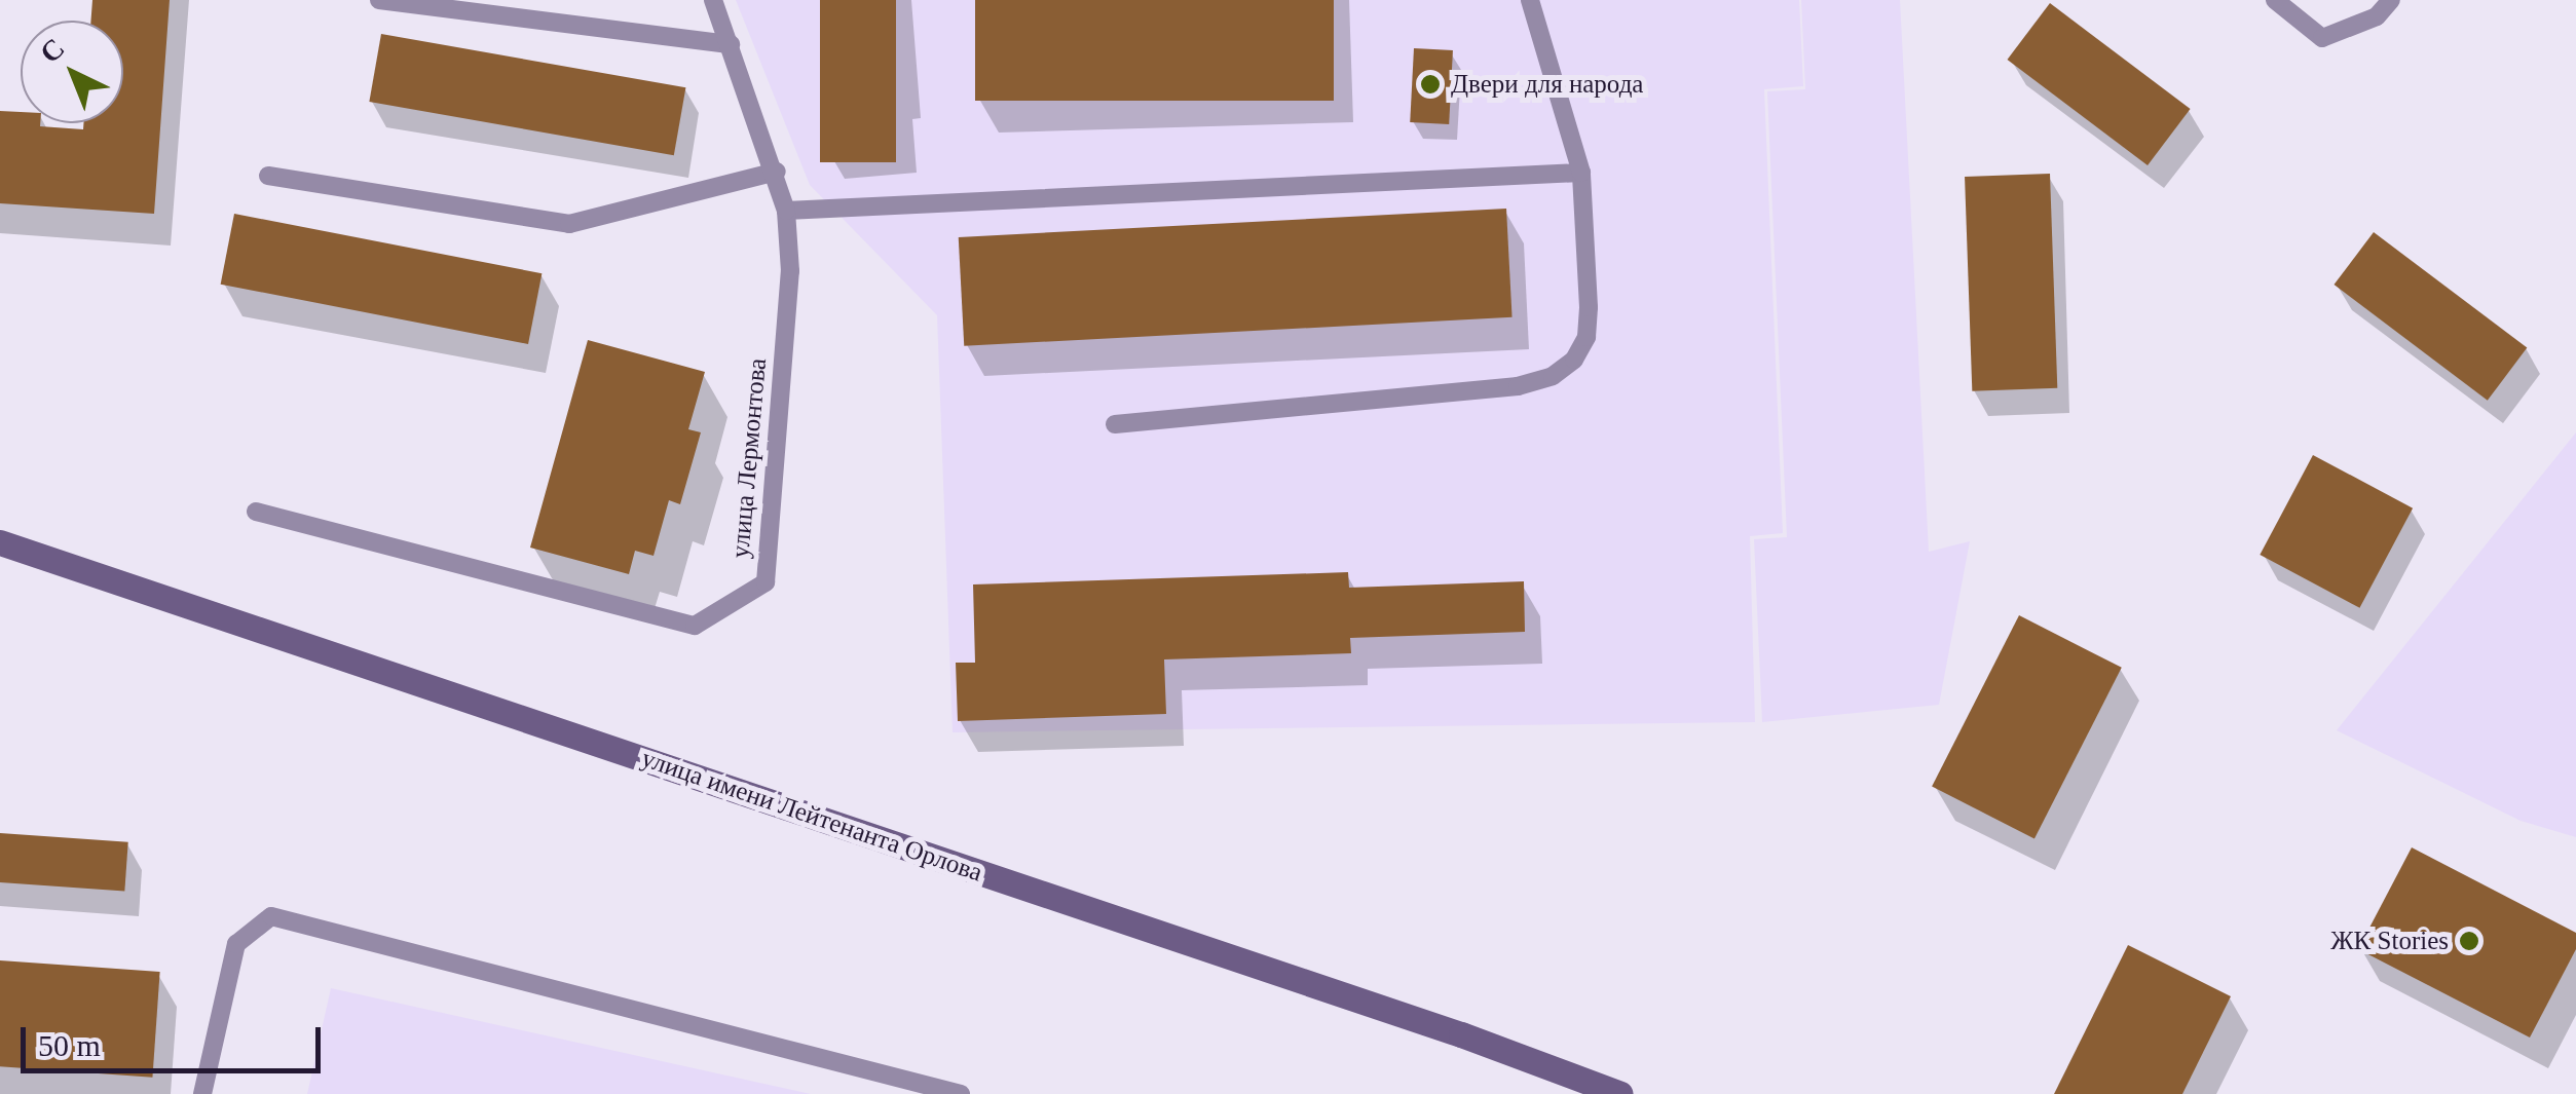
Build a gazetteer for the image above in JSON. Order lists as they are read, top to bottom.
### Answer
{
  "streets": {
    "main road": ["улица имени Лейтенанта Орлова"],
    "lane": ["улица Лермонтова"]
  },
  "places": ["Двери для народа", "ЖК Stories"],
  "scale_bar": "50 m",
  "north": "top left"
}
